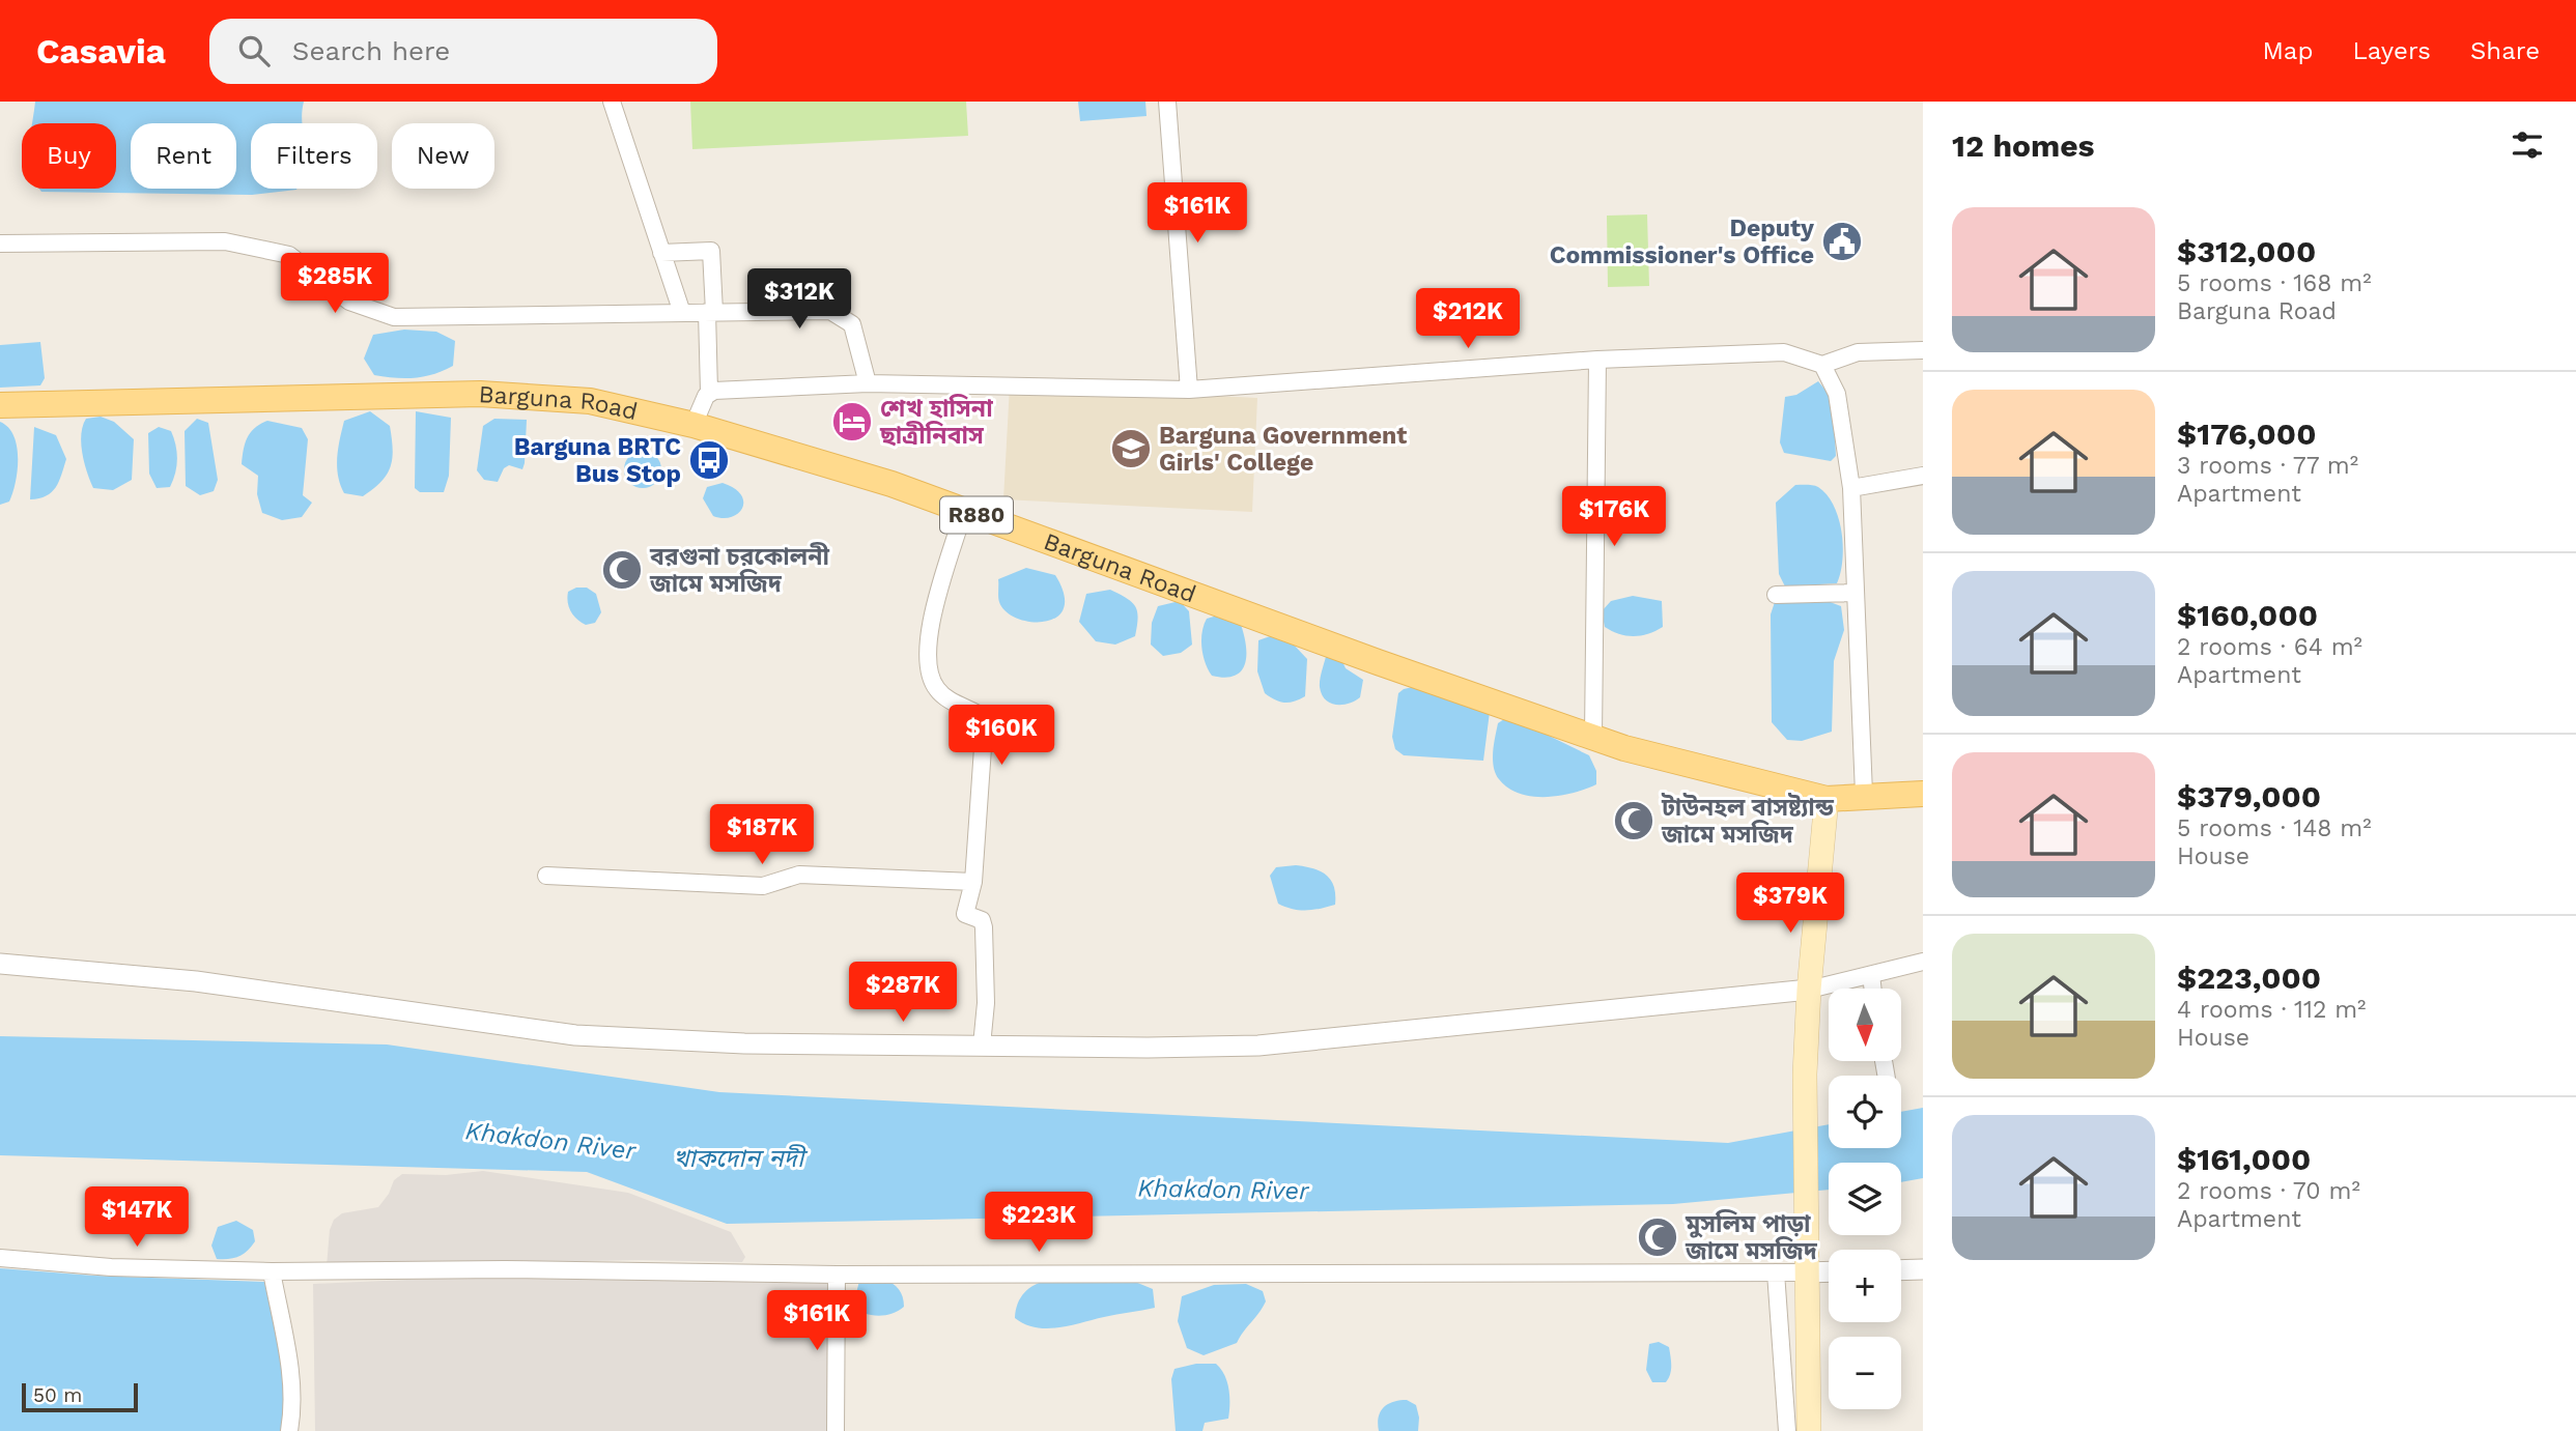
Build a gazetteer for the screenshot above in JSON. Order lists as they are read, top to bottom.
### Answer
{
  "streets": {
    "main road": ["Barguna Road", "R880"]
  },
  "water": ["Khakdon River", "খাকদোন নদী"],
  "places": {
    "public building": ["Deputy Commissioner's Office"],
    "hotel": ["শেখ হাসিনা ছাত্রীনিবাস"],
    "school or university": ["Barguna Government Girls' College"],
    "bus stop": ["Barguna BRTC Bus Stop"],
    "mosque": ["বরগুনা চরকোলনী জামে মসজিদ", "টাউনহল বাসষ্ট্যান্ড জামে মসজিদ", "মুসলিম পাড়া জামে মসজিদ"]
  },
  "scale_bar": "50 m",
  "north": "bottom",
  "page": {
    "header": "Casavia",
    "search": "Search here",
    "nav": ["Map", "Layers", "Share"],
    "heading": "12 homes",
    "chip": [
      "Buy",
      "Rent",
      "Filters",
      "New"
    ],
    "price": [
      "$161K",
      "$285K",
      "$312K",
      "$212K",
      "$176K",
      "$160K",
      "$187K",
      "$379K",
      "$287K",
      "$147K",
      "$223K",
      "$161K"
    ],
    "list": [
      {
        "name": "$312,000",
        "note": "5 rooms · 168 m² · Barguna Road"
      },
      {
        "name": "$176,000",
        "note": "3 rooms · 77 m² · Apartment"
      },
      {
        "name": "$160,000",
        "note": "2 rooms · 64 m² · Apartment"
      },
      {
        "name": "$379,000",
        "note": "5 rooms · 148 m² · House"
      },
      {
        "name": "$223,000",
        "note": "4 rooms · 112 m² · House"
      },
      {
        "name": "$161,000",
        "note": "2 rooms · 70 m² · Apartment"
      }
    ],
    "map_buttons": ["+", "−"],
    "scale": "50 m"
  }
}
